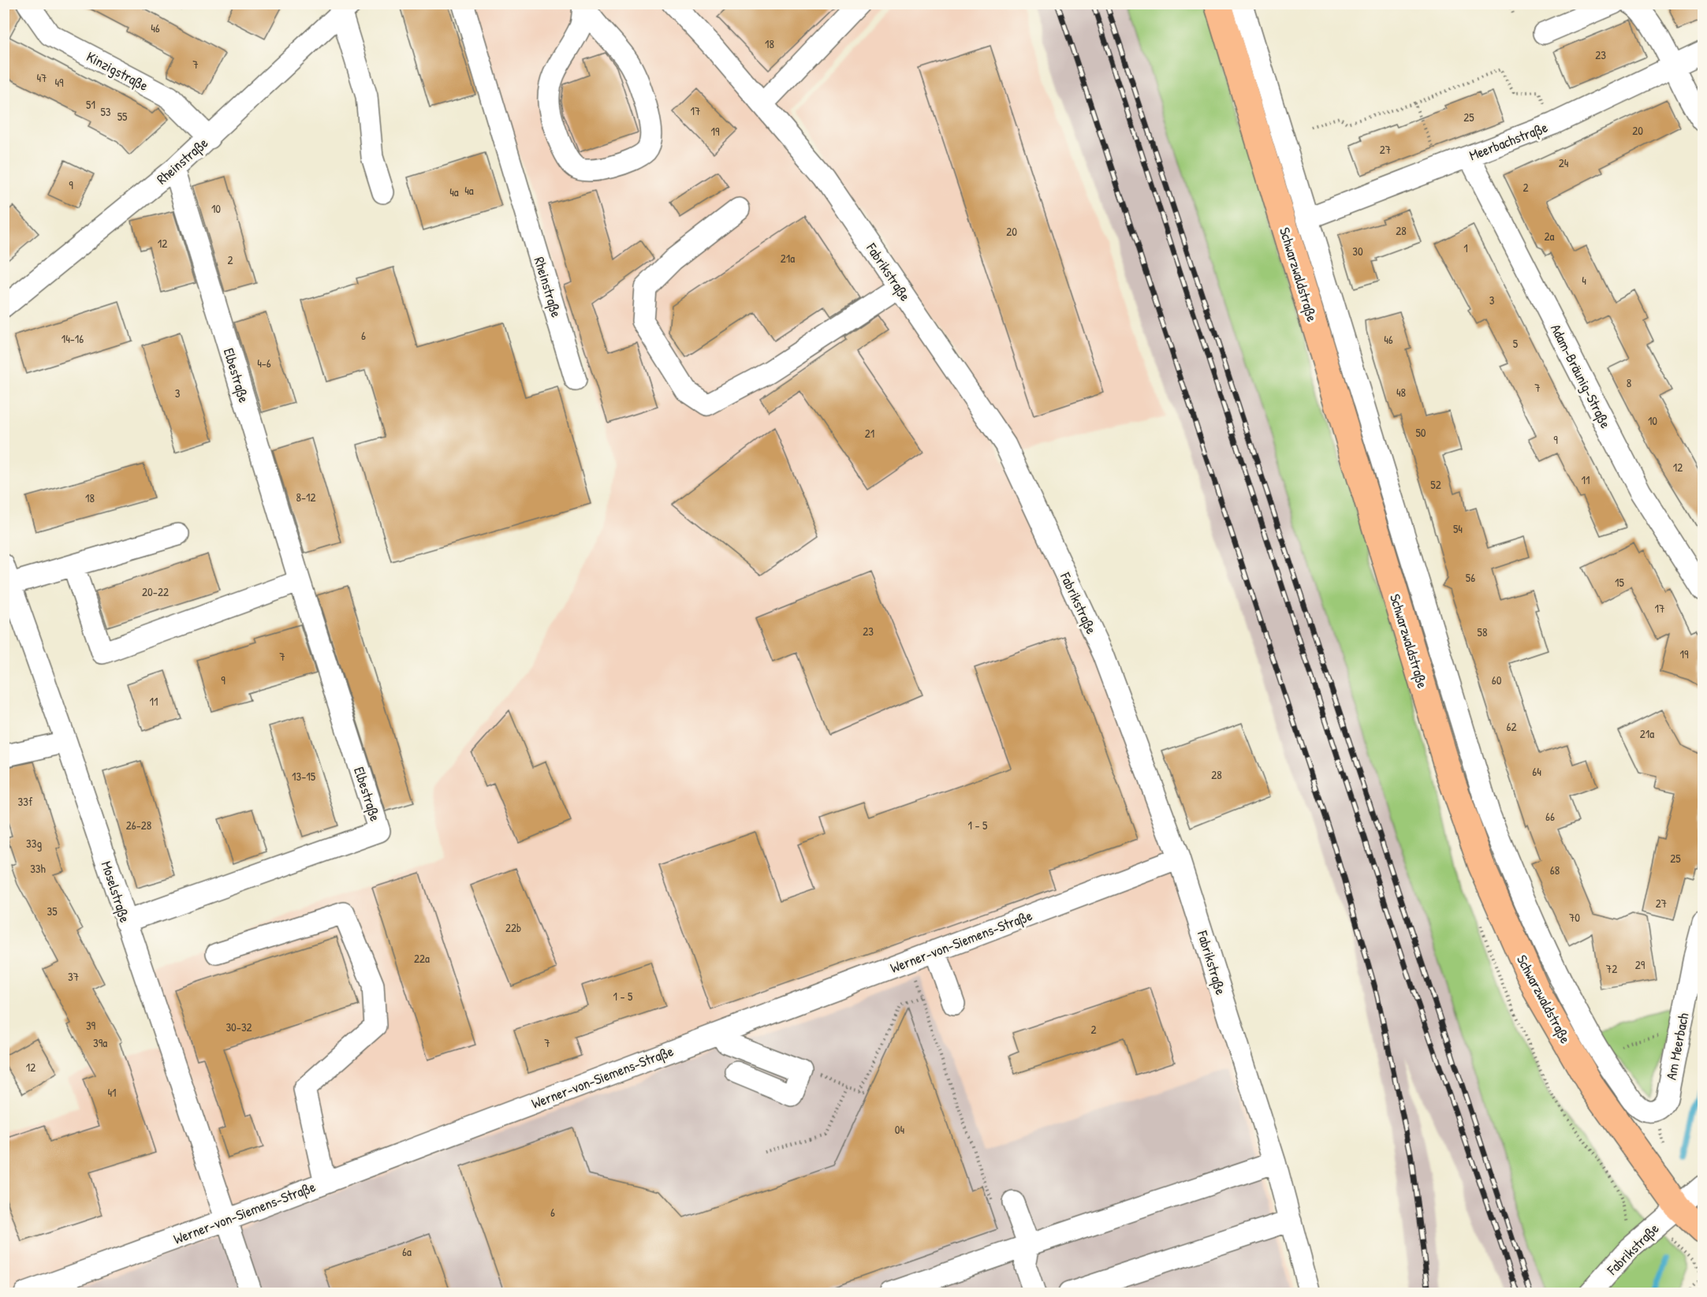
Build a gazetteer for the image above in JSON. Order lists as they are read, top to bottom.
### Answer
{
  "streets": {
    "main road": ["Schwarzwaldstraße"],
    "street": [
      "Kinzigstraße",
      "Meerbachstraße",
      "Rheinstraße",
      "Fabrikstraße",
      "Elbestraße",
      "Adam-Bräunig-Straße",
      "Moselstraße",
      "Werner-von-Siemens-Straße",
      "Am Meerbach"
    ]
  },
  "crossings": [
    ["Kinzigstraße", "Rheinstraße"],
    ["Meerbachstraße", "Schwarzwaldstraße"],
    ["Meerbachstraße", "Adam-Bräunig-Straße"],
    ["Rheinstraße", "Elbestraße"],
    ["Fabrikstraße", "Schwarzwaldstraße"],
    ["Fabrikstraße", "Werner-von-Siemens-Straße"],
    ["Schwarzwaldstraße", "Am Meerbach"],
    ["Elbestraße", "Moselstraße"],
    ["Moselstraße", "Werner-von-Siemens-Straße"]
  ],
  "house_numbers": [
    "46",
    "18",
    "23",
    "7",
    "47",
    "49",
    "51",
    "17",
    "53",
    "55",
    "25",
    "20",
    "19",
    "27",
    "24",
    "9",
    "2",
    "4a",
    "4a",
    "10",
    "28",
    "20",
    "2a",
    "12",
    "1",
    "30",
    "21a",
    "2",
    "4",
    "3",
    "6",
    "14-16",
    "46",
    "5",
    "4-6",
    "8",
    "7",
    "48",
    "3",
    "10",
    "50",
    "21",
    "9",
    "12",
    "11",
    "52",
    "8-12",
    "18",
    "54",
    "56",
    "15",
    "20-22",
    "17",
    "23",
    "58",
    "19",
    "7",
    "9",
    "60",
    "11",
    "62",
    "21a",
    "64",
    "28",
    "13-15",
    "33f",
    "66",
    "26-28",
    "1 - 5",
    "33g",
    "25",
    "33h",
    "68",
    "27",
    "35",
    "70",
    "22b",
    "22a",
    "29",
    "72",
    "37",
    "1 - 5",
    "39",
    "30-32",
    "2",
    "39a",
    "7",
    "12",
    "41",
    "04",
    "6",
    "6a"
  ]
}
